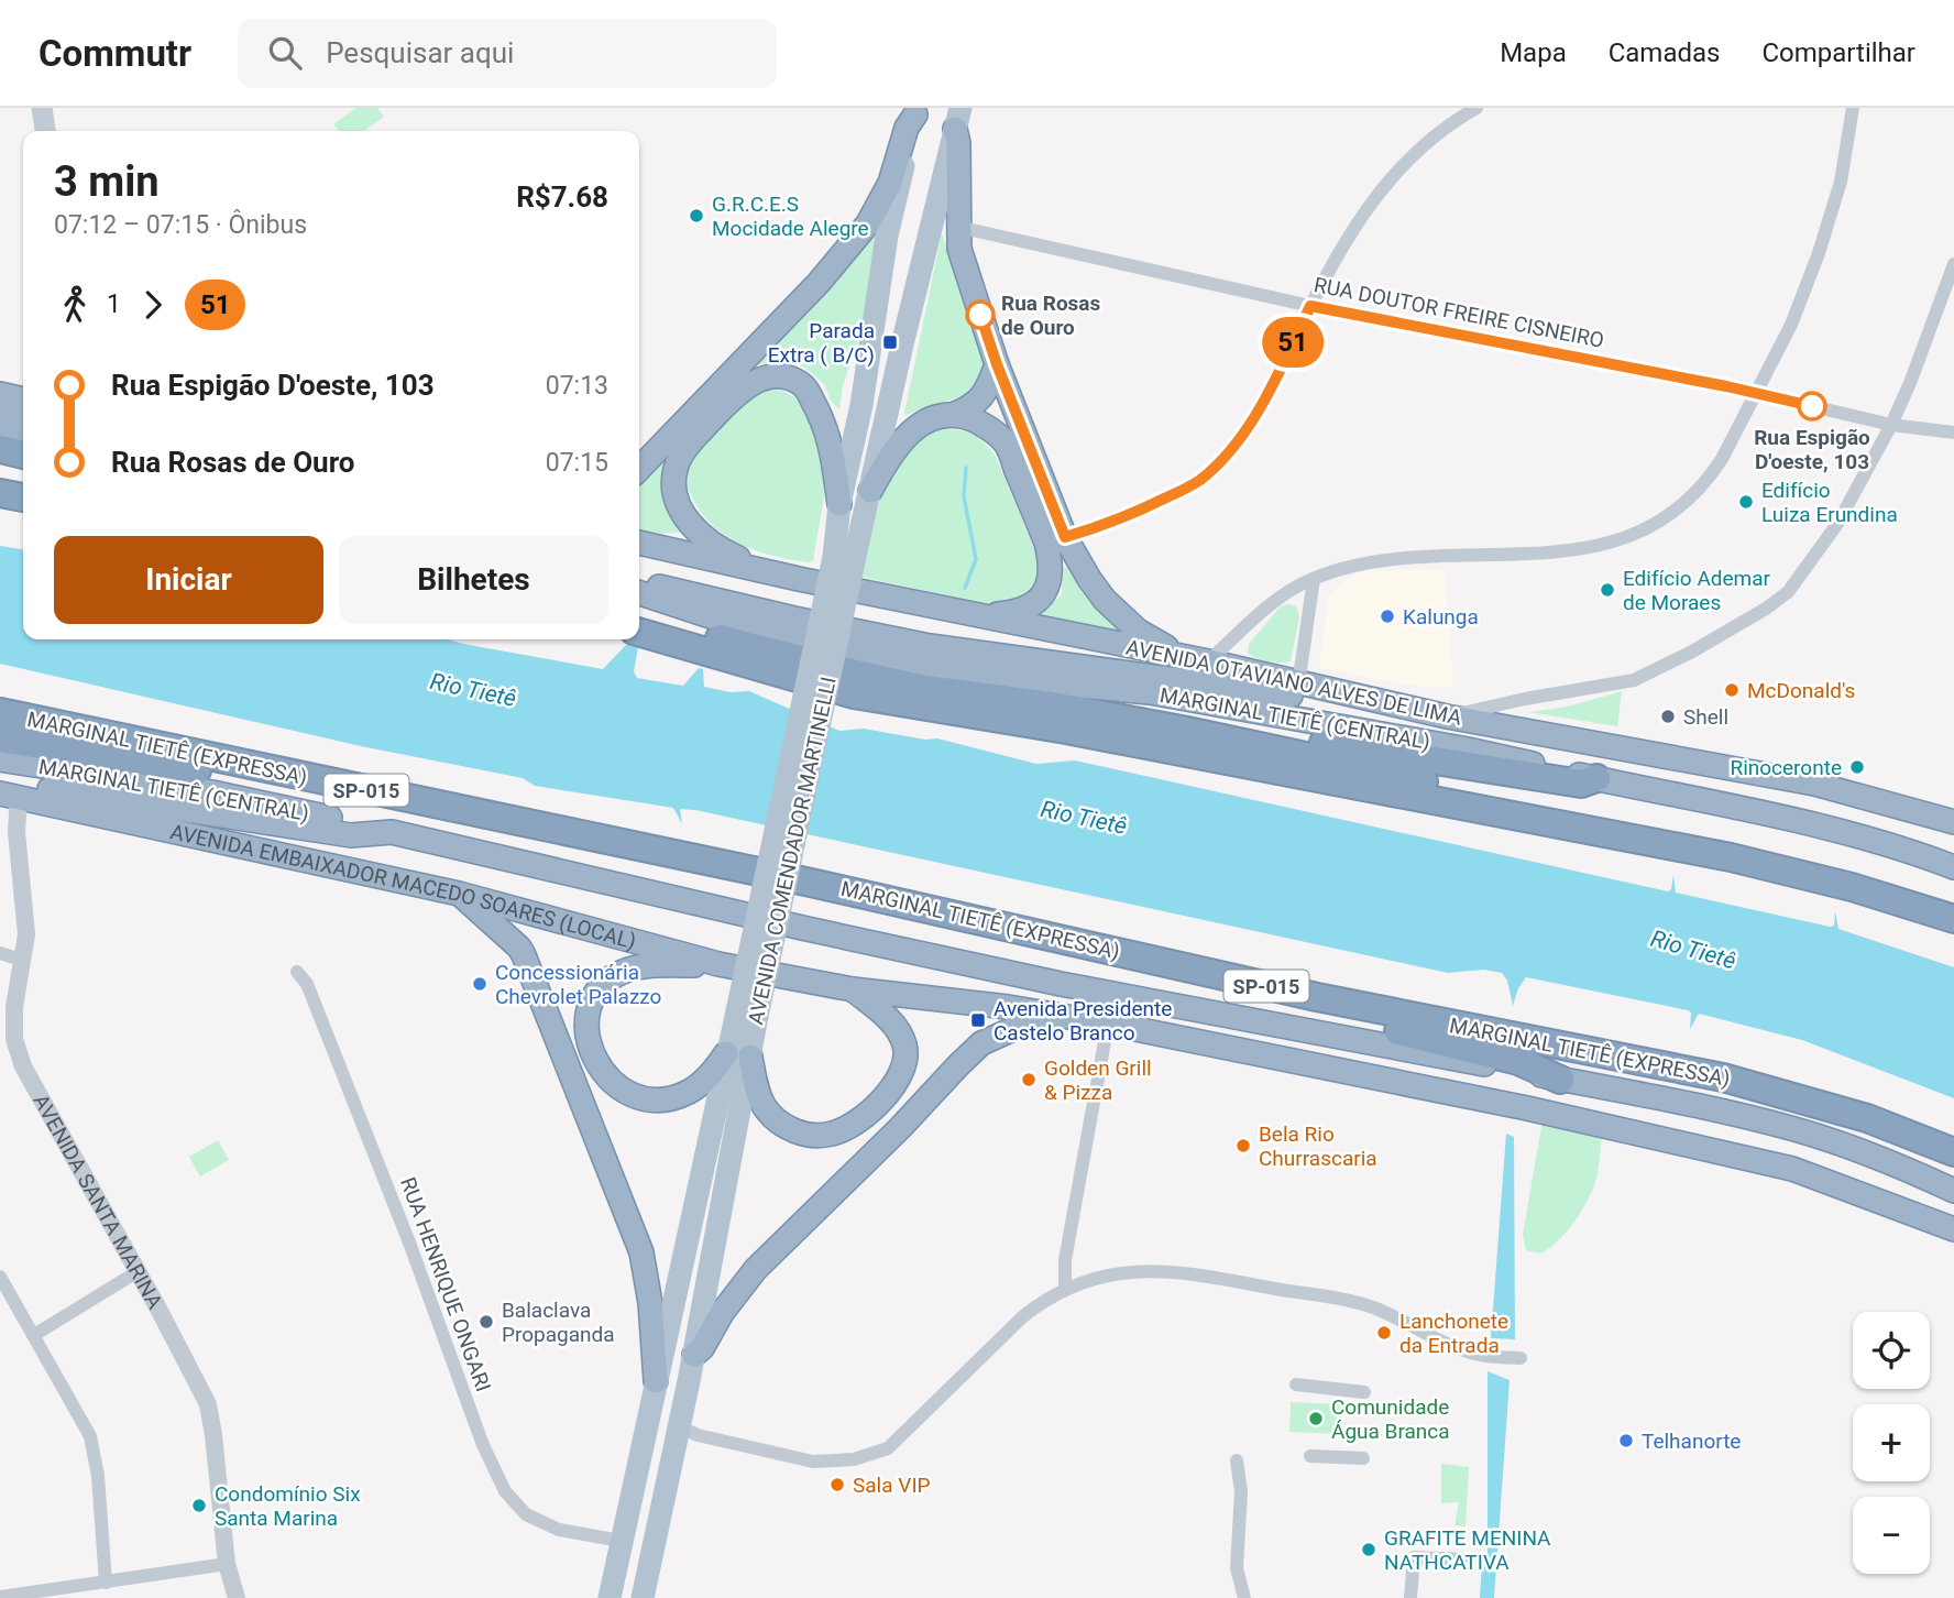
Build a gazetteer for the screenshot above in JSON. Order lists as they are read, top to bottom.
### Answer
{
  "streets": {
    "highway": [
      "AVENIDA OTAVIANO ALVES DE LIMA",
      "MARGINAL TIETÊ (CENTRAL)",
      "MARGINAL TIETÊ (EXPRESSA)",
      "SP-015",
      "AVENIDA EMBAIXADOR MACEDO SOARES (LOCAL)"
    ],
    "main road": ["AVENIDA COMENDADOR MARTINELLI"],
    "street": ["RUA DOUTOR FREIRE CISNEIRO", "AVENIDA SANTA MARINA", "RUA HENRIQUE ONGARI"]
  },
  "crossings": [
    ["AVENIDA COMENDADOR MARTINELLI", "RUA HENRIQUE ONGARI"],
    ["AVENIDA EMBAIXADOR MACEDO SOARES (LOCAL)", "AVENIDA SANTA MARINA"]
  ],
  "water": ["Rio Tietê"],
  "places": {
    "other": [
      "G.R.C.E.S Mocidade Alegre",
      "Rua Rosas de Ouro",
      "Rua Espigão D'oeste, 103",
      "Edifício Luiza Erundina",
      "Edifício Ademar de Moraes",
      "Kalunga",
      "McDonald's",
      "Shell",
      "Rinoceronte",
      "Concessionária Chevrolet Palazzo",
      "Golden Grill & Pizza",
      "Bela Rio Churrascaria",
      "Balaclava Propaganda",
      "Lanchonete da Entrada",
      "Comunidade Água Branca",
      "Telhanorte",
      "Sala VIP",
      "Condomínio Six Santa Marina",
      "GRAFITE MENINA NATHCATIVA"
    ],
    "transit": ["Parada Extra ( B/C)", "Avenida Presidente Castelo Branco"]
  },
  "lines": ["bus line 51"],
  "page": {
    "header": "Commutr",
    "search": "Pesquisar aqui",
    "nav": ["Mapa", "Camadas", "Compartilhar"],
    "on_map": "51",
    "heading": ["3 min", "07:12 – 07:15 · Ônibus", "R$7.68"],
    "legs": ["1", "51"],
    "list": [
      {
        "name": "Rua Espigão D'oeste, 103",
        "value": "07:13"
      },
      {
        "name": "Rua Rosas de Ouro",
        "value": "07:15"
      }
    ],
    "buttons": ["Iniciar", "Bilhetes"],
    "map_buttons": ["+", "−"]
  }
}
